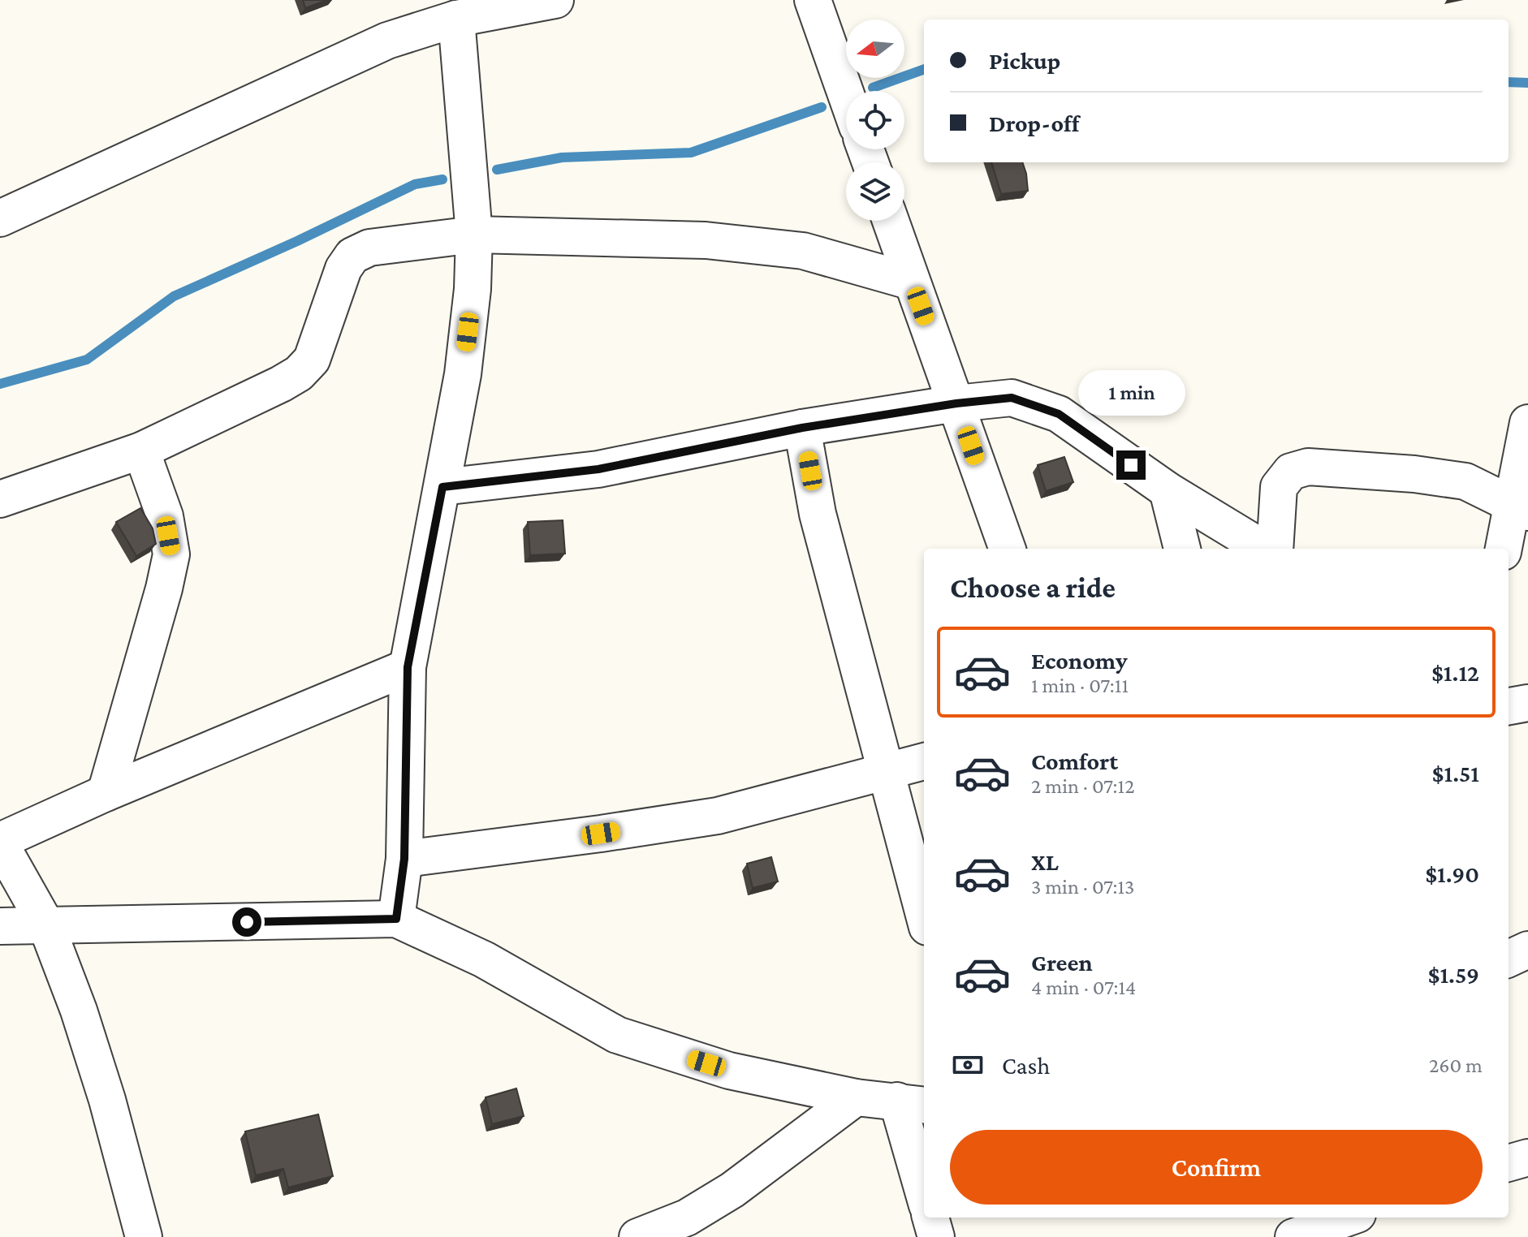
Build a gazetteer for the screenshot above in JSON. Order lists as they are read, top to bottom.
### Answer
{
  "north": "left",
  "page": {
    "banner": ["Pickup", "Drop-off"],
    "bubble": "1 min",
    "heading": "Choose a ride",
    "list": [
      {
        "name": "Economy",
        "note": "1 min · 07:11",
        "value": "$1.12"
      },
      {
        "name": "Comfort",
        "note": "2 min · 07:12",
        "value": "$1.51"
      },
      {
        "name": "XL",
        "note": "3 min · 07:13",
        "value": "$1.90"
      },
      {
        "name": "Green",
        "note": "4 min · 07:14",
        "value": "$1.59"
      }
    ],
    "pay": ["Cash", "260 m"],
    "buttons": "Confirm"
  }
}
